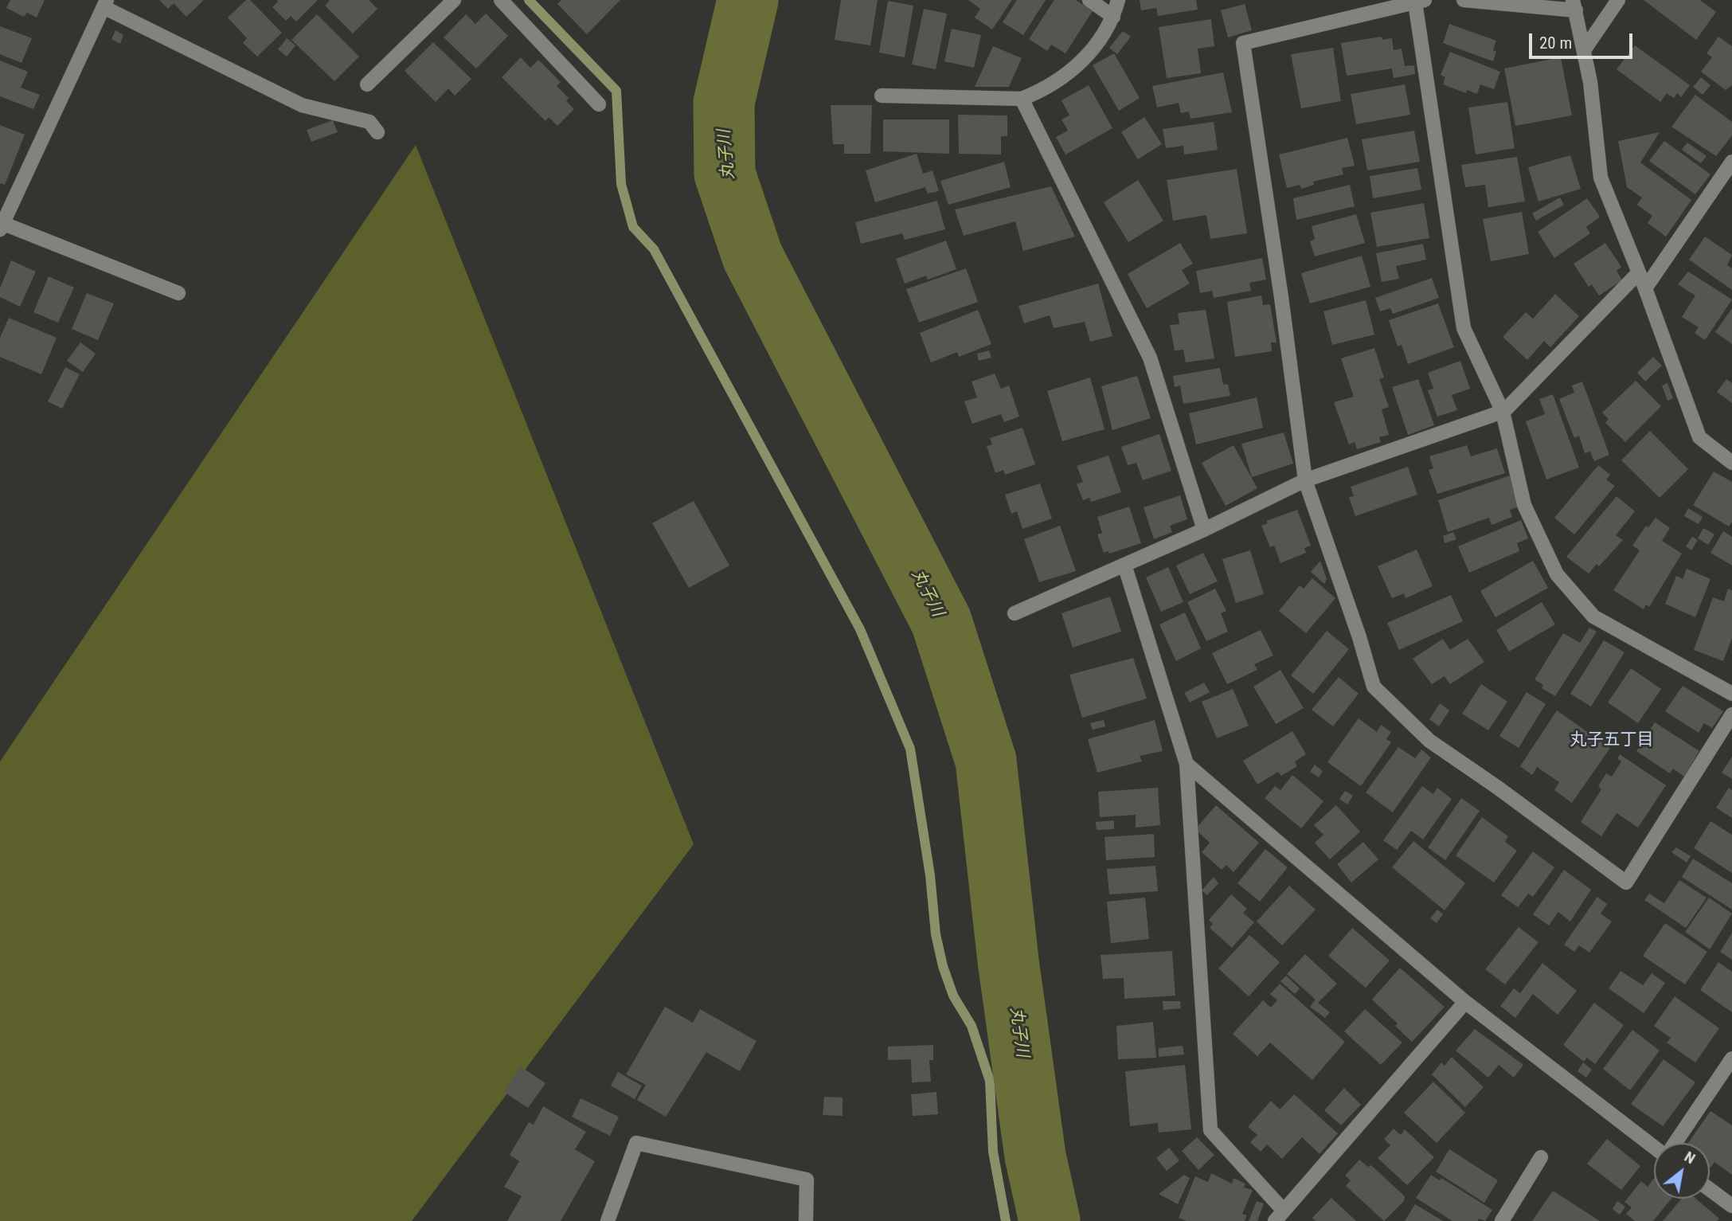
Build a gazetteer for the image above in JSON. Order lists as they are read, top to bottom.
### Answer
{
  "districts": ["丸子五丁目"],
  "water": ["丸子川"],
  "scale_bar": "20 m",
  "north": "top right"
}
